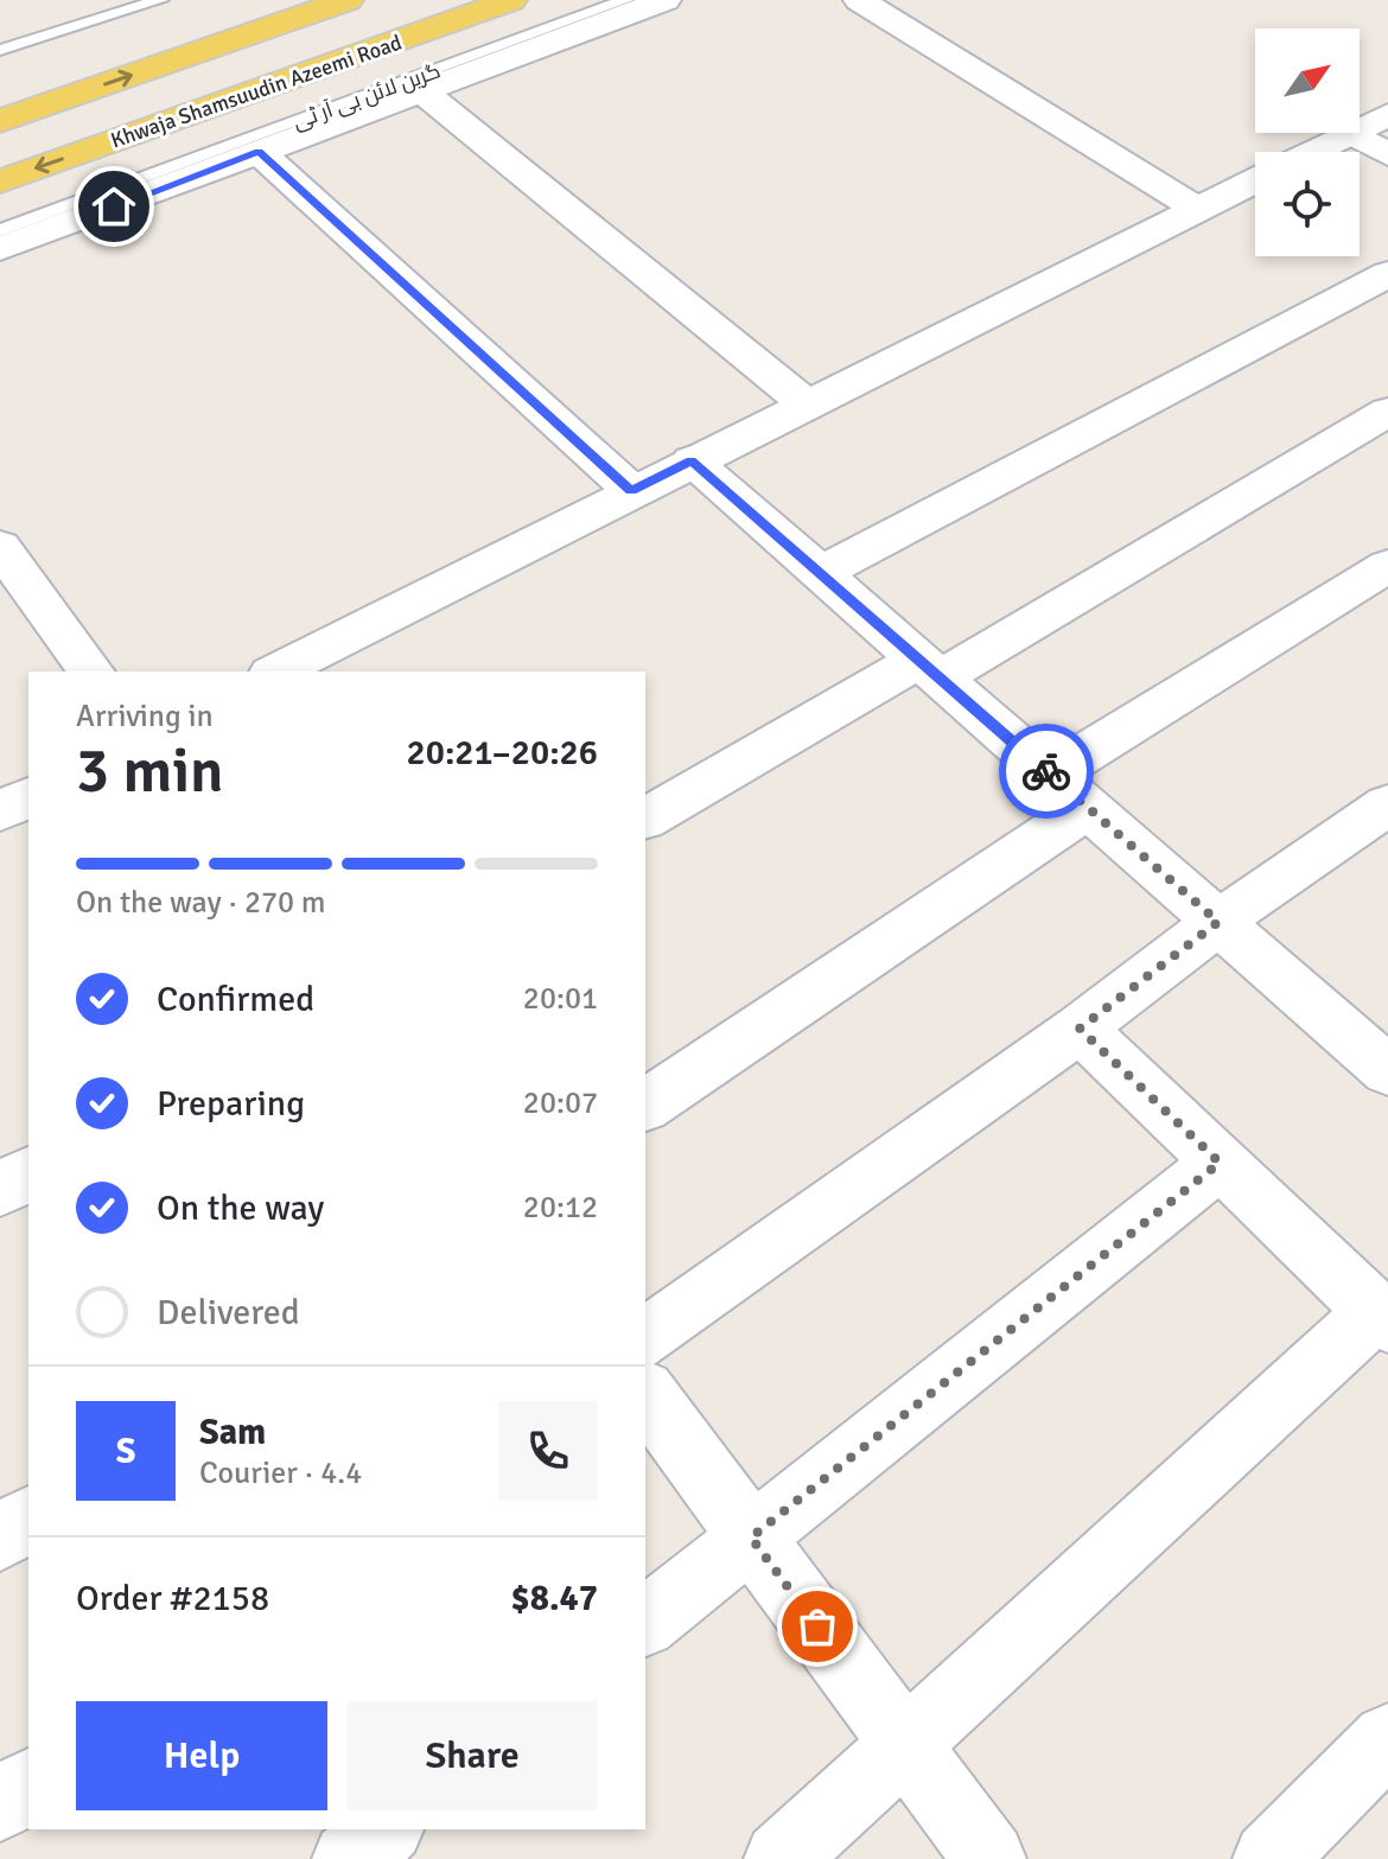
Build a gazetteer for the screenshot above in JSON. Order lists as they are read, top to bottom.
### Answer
{
  "streets": {
    "main road": ["Khwaja Shamsuudin Azeemi Road"],
    "lane": ["گرین لائن بی آر ٹی"]
  },
  "north": "top right",
  "page": {
    "heading": ["3 min", "Arriving in", "20:21–20:26"],
    "panel": [
      "Sam",
      "Courier · 4.4",
      "Order #2158",
      "$8.47"
    ],
    "bar": "On the way · 270 m",
    "list": [
      ["Confirmed", "20:01"],
      ["Preparing", "20:07"],
      ["On the way", "20:12"],
      "Delivered"
    ],
    "round": "S",
    "buttons": ["Help", "Share"]
  }
}
